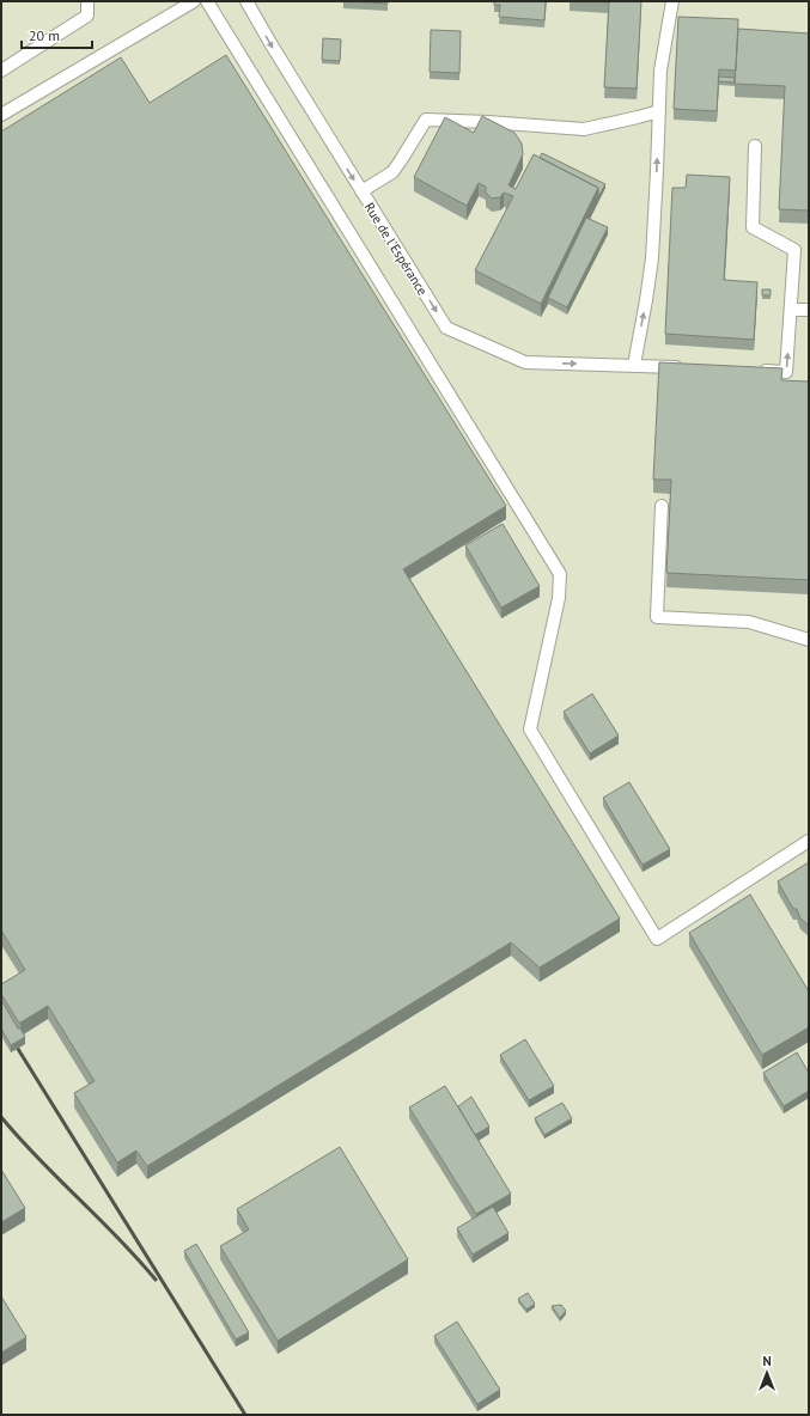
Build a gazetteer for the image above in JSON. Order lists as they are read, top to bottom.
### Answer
{
  "streets": {
    "lane": ["Rue de l'Espérance"]
  },
  "one_way": ["Rue de l'Espérance"],
  "scale_bar": "20 m",
  "north": "top"
}
